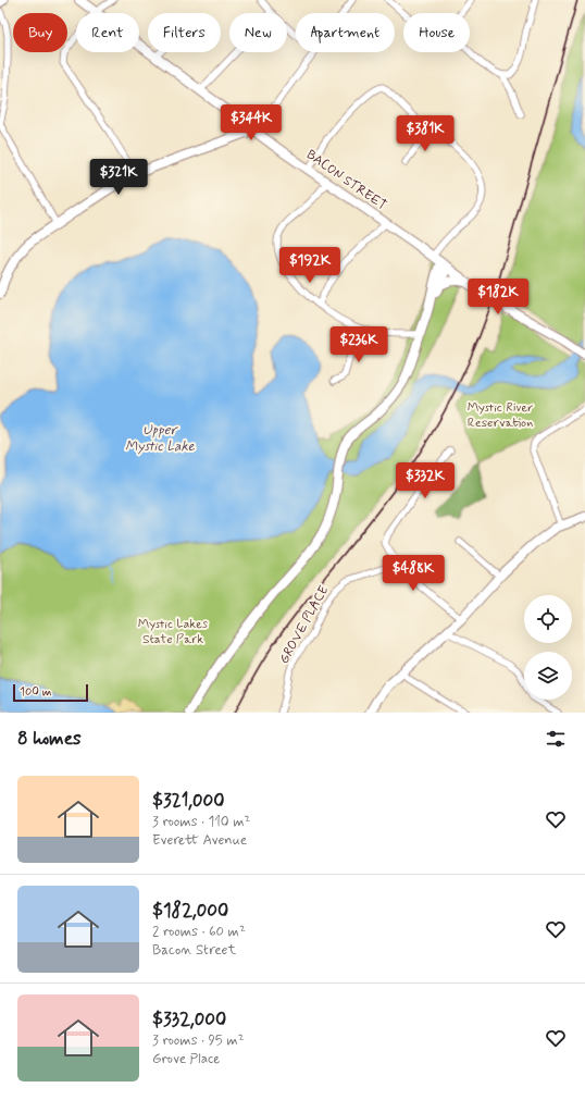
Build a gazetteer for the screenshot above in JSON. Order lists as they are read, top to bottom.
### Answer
{
  "streets": {
    "street": ["BACON STREET", "GROVE PLACE"]
  },
  "water": ["Upper Mystic Lake"],
  "parks": ["Mystic River Reservation", "Mystic Lakes State Park"],
  "scale_bar": "100 m",
  "page": {
    "chip": [
      "Buy",
      "Rent",
      "Filters",
      "New",
      "Apartment",
      "House"
    ],
    "price": [
      "$344K",
      "$381K",
      "$321K",
      "$192K",
      "$182K",
      "$236K",
      "$332K",
      "$488K"
    ],
    "scale": "100 m",
    "heading": "8 homes",
    "list": [
      {
        "name": "$321,000",
        "note": "3 rooms · 110 m² · Everett Avenue"
      },
      {
        "name": "$182,000",
        "note": "2 rooms · 60 m² · Bacon Street"
      },
      {
        "name": "$332,000",
        "note": "3 rooms · 95 m² · Grove Place"
      }
    ]
  }
}
